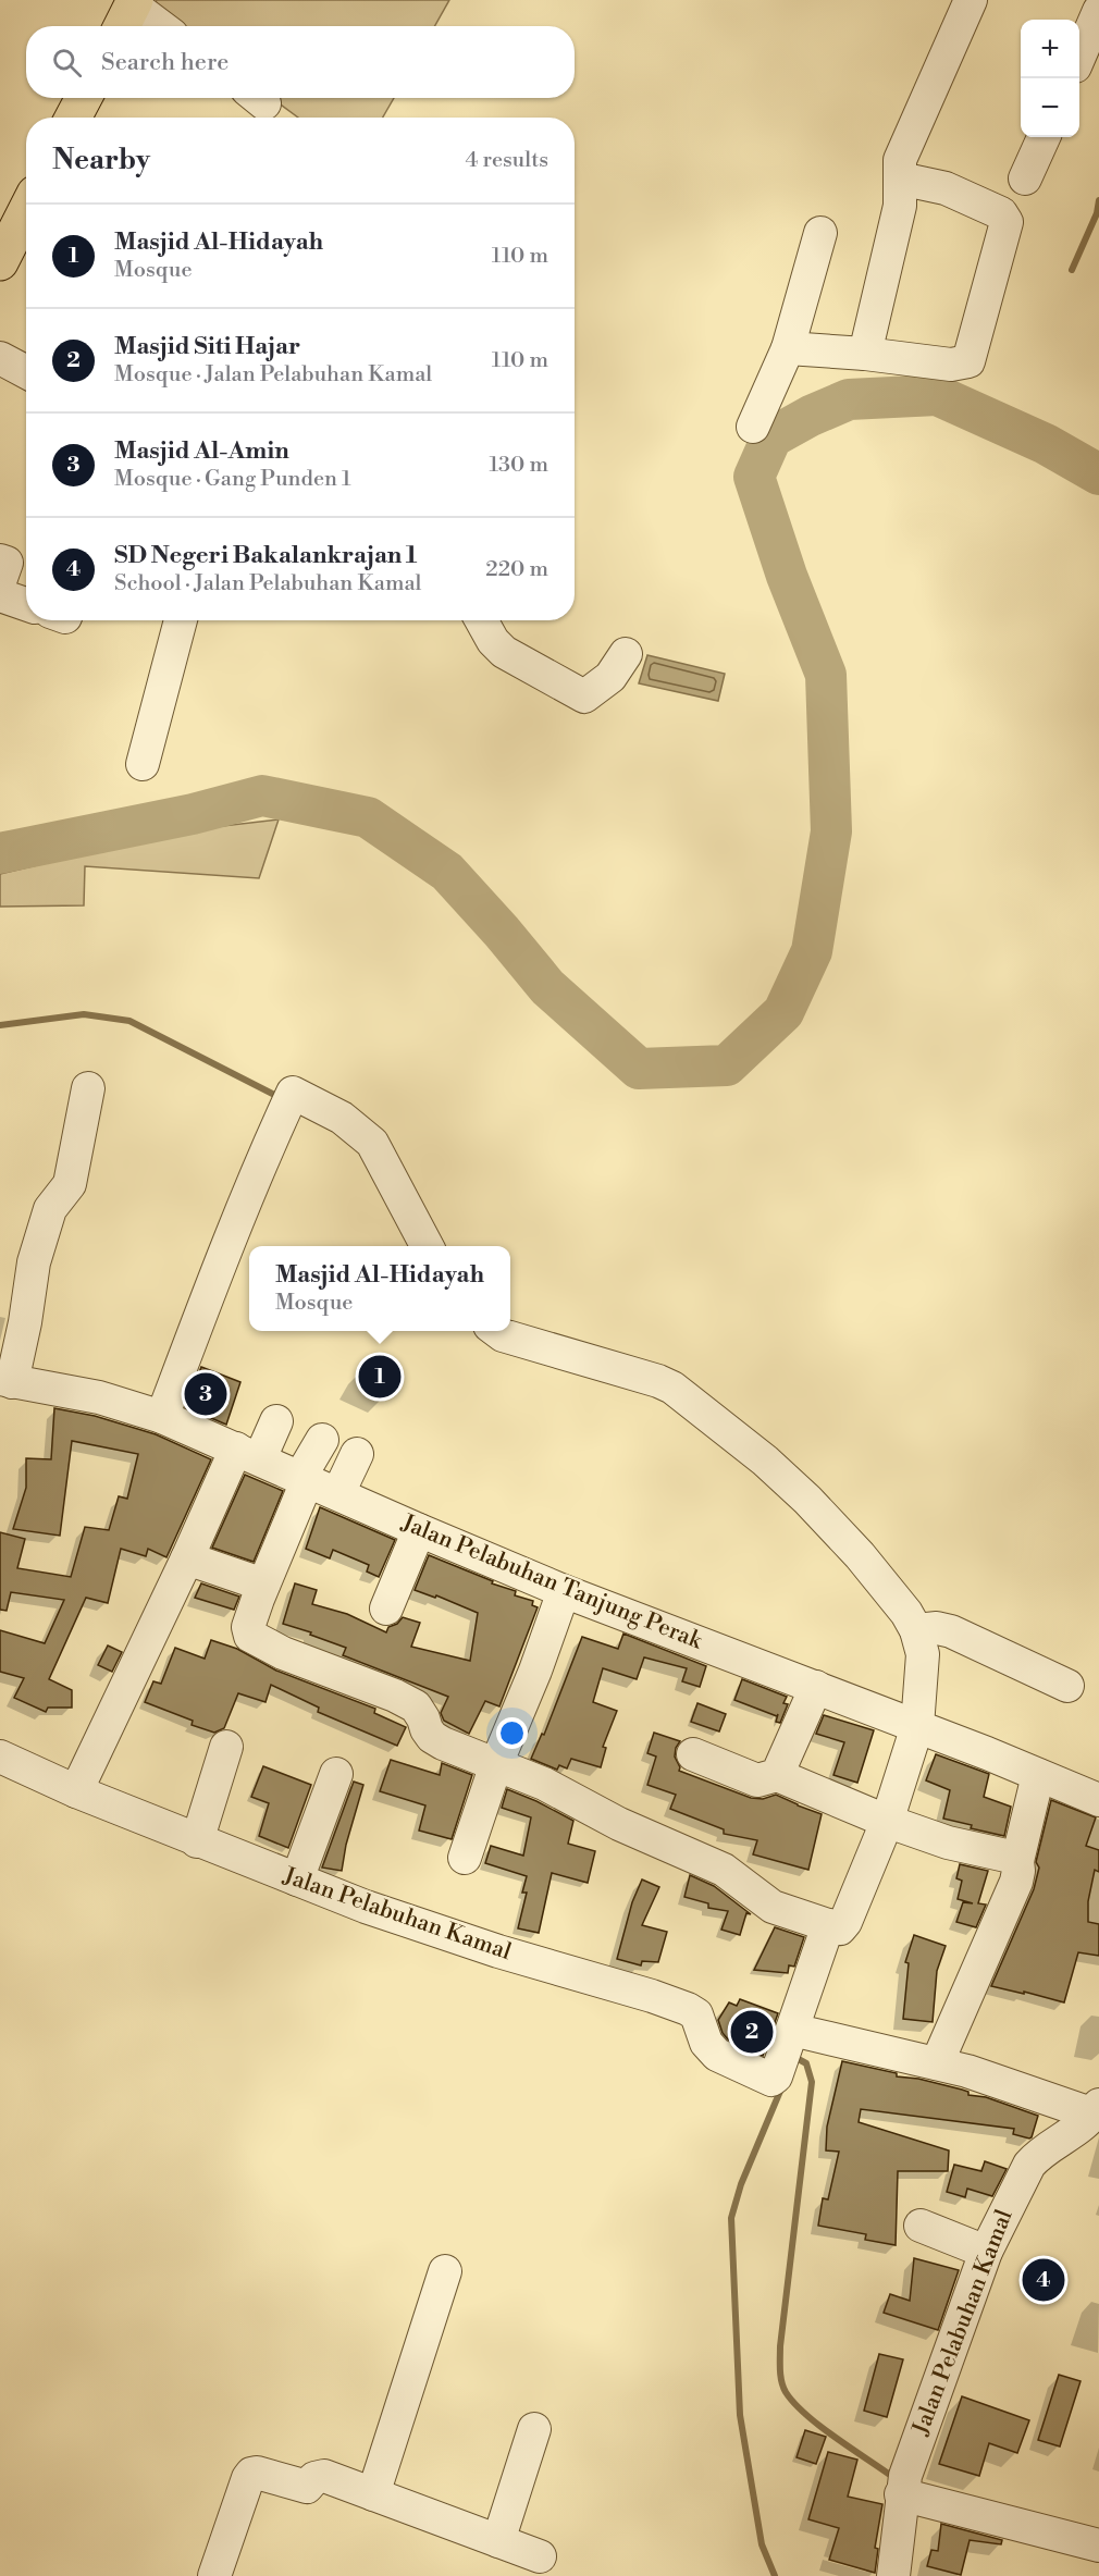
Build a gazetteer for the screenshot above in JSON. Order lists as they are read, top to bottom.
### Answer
{
  "streets": {
    "street": ["Jalan Pelabuhan Tanjung Perak", "Jalan Pelabuhan Kamal"]
  },
  "page": {
    "map_buttons": ["+", "−"],
    "search": "Search here",
    "heading": ["Nearby", "4 results"],
    "list": [
      {
        "mark": "1",
        "name": "Masjid Al-Hidayah",
        "note": "Mosque",
        "value": "110 m"
      },
      {
        "mark": "2",
        "name": "Masjid Siti Hajar",
        "note": "Mosque · Jalan Pelabuhan Kamal",
        "value": "110 m"
      },
      {
        "mark": "3",
        "name": "Masjid Al-Amin",
        "note": "Mosque · Gang Punden 1",
        "value": "130 m"
      },
      {
        "mark": "4",
        "name": "SD Negeri Bakalankrajan 1",
        "note": "School · Jalan Pelabuhan Kamal",
        "value": "220 m"
      }
    ],
    "popup": ["Masjid Al-Hidayah", "Mosque"],
    "pins": [
      "1",
      "3",
      "2",
      "4"
    ]
  }
}
